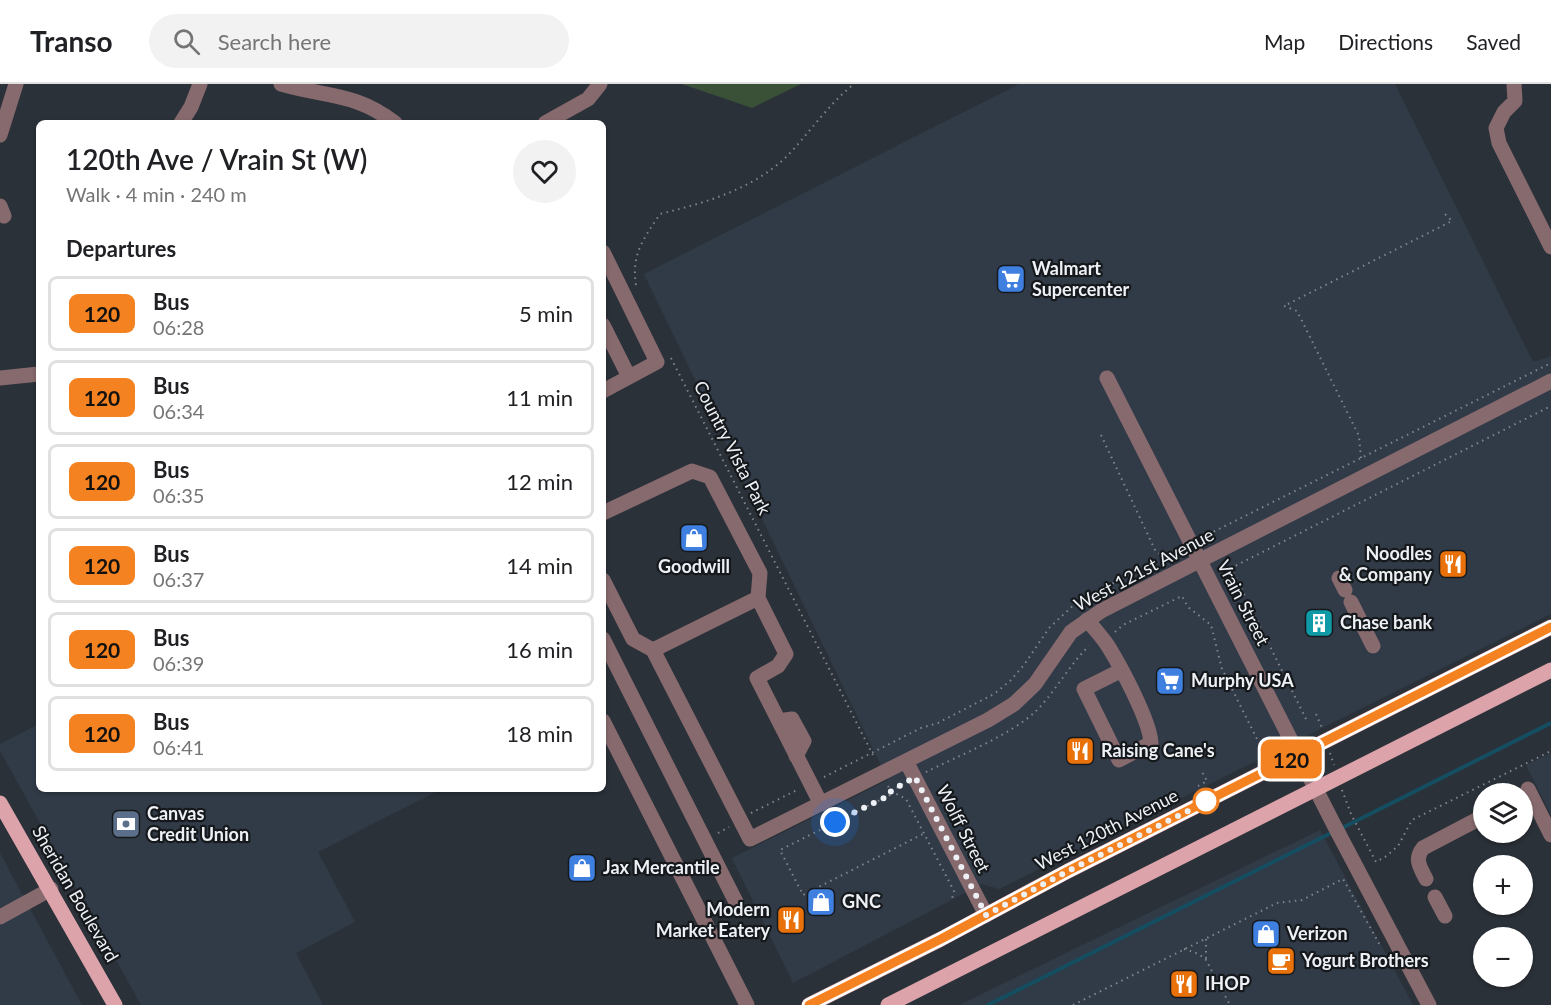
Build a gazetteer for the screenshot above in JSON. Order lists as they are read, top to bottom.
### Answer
{
  "streets": {
    "main road": ["West 120th Avenue", "Sheridan Boulevard"],
    "street": ["West 121st Avenue", "Vrain Street", "Wolff Street"],
    "path": ["Country Vista Park"]
  },
  "crossings": [
    ["Country Vista Park", "West 121st Avenue"],
    ["West 121st Avenue", "Vrain Street"],
    ["West 121st Avenue", "Wolff Street"],
    ["Vrain Street", "West 120th Avenue"],
    ["Wolff Street", "West 120th Avenue"]
  ],
  "places": {
    "supermarket": ["Walmart Supercenter", "Murphy USA"],
    "shop": [
      "Goodwill",
      "Jax Mercantile",
      "GNC",
      "Verizon"
    ],
    "restaurant": [
      "Noodles & Company",
      "Raising Cane's",
      "Modern Market Eatery",
      "IHOP"
    ],
    "building": ["Chase bank"],
    "bank": ["Canvas Credit Union"],
    "cafe": ["Yogurt Brothers"]
  },
  "lines": ["bus line 120"],
  "page": {
    "header": "Transo",
    "search": "Search here",
    "nav": ["Map", "Directions", "Saved"],
    "on_map": "120",
    "heading": [
      ["120th Ave / Vrain St (W)", "Walk · 4 min · 240 m"],
      "Departures"
    ],
    "list": [
      {
        "mark": "120",
        "name": "Bus",
        "note": "06:28",
        "value": "5 min"
      },
      {
        "mark": "120",
        "name": "Bus",
        "note": "06:34",
        "value": "11 min"
      },
      {
        "mark": "120",
        "name": "Bus",
        "note": "06:35",
        "value": "12 min"
      },
      {
        "mark": "120",
        "name": "Bus",
        "note": "06:37",
        "value": "14 min"
      },
      {
        "mark": "120",
        "name": "Bus",
        "note": "06:39",
        "value": "16 min"
      },
      {
        "mark": "120",
        "name": "Bus",
        "note": "06:41",
        "value": "18 min"
      }
    ],
    "map_buttons": ["+", "−"]
  }
}
